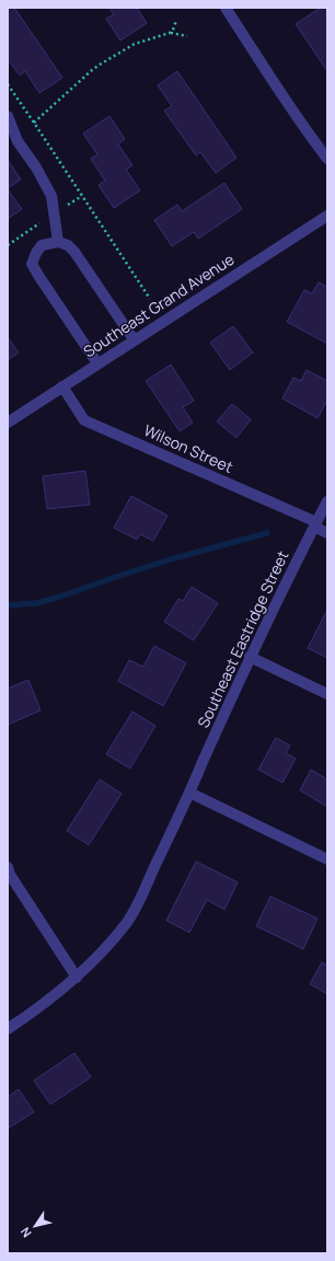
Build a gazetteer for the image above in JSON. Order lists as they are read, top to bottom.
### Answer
{
  "streets": {
    "street": ["Southeast Grand Avenue", "Wilson Street", "Southeast Eastridge Street"]
  },
  "crossings": [
    ["Southeast Grand Avenue", "Wilson Street"],
    ["Wilson Street", "Southeast Eastridge Street"]
  ],
  "north": "bottom left"
}
